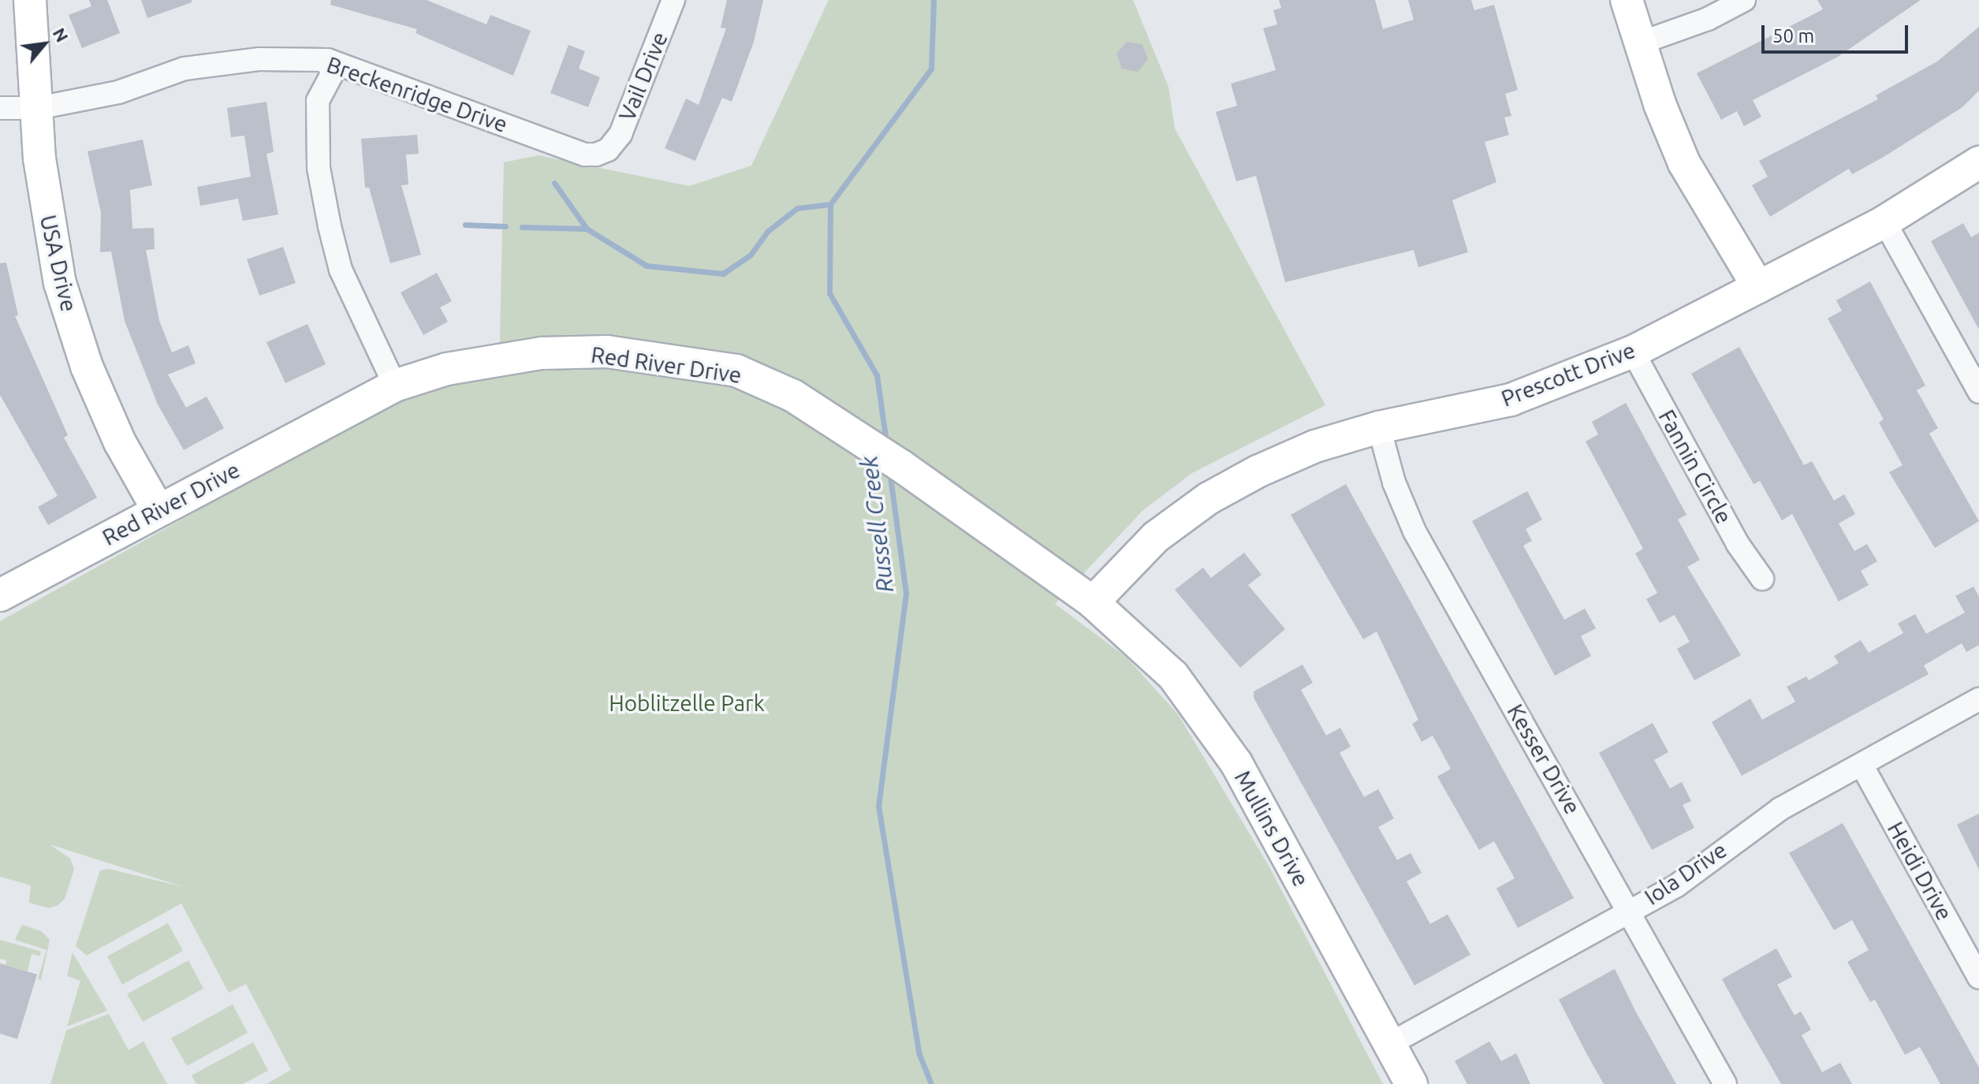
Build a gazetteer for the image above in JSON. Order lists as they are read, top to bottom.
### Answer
{
  "streets": {
    "street": [
      "Vail Drive",
      "Breckenridge Drive",
      "USA Drive",
      "Red River Drive",
      "Prescott Drive",
      "Fannin Circle",
      "Kesser Drive",
      "Mullins Drive",
      "Heidi Drive",
      "Iola Drive"
    ]
  },
  "crossings": [
    ["Vail Drive", "Breckenridge Drive"],
    ["Breckenridge Drive", "USA Drive"],
    ["USA Drive", "Red River Drive"],
    ["Red River Drive", "Prescott Drive"],
    ["Red River Drive", "Mullins Drive"],
    ["Prescott Drive", "Fannin Circle"],
    ["Prescott Drive", "Kesser Drive"],
    ["Prescott Drive", "Mullins Drive"],
    ["Kesser Drive", "Iola Drive"],
    ["Mullins Drive", "Iola Drive"],
    ["Heidi Drive", "Iola Drive"]
  ],
  "water": ["Russell Creek"],
  "parks": ["Hoblitzelle Park"],
  "scale_bar": "50 m",
  "north": "top right"
}
